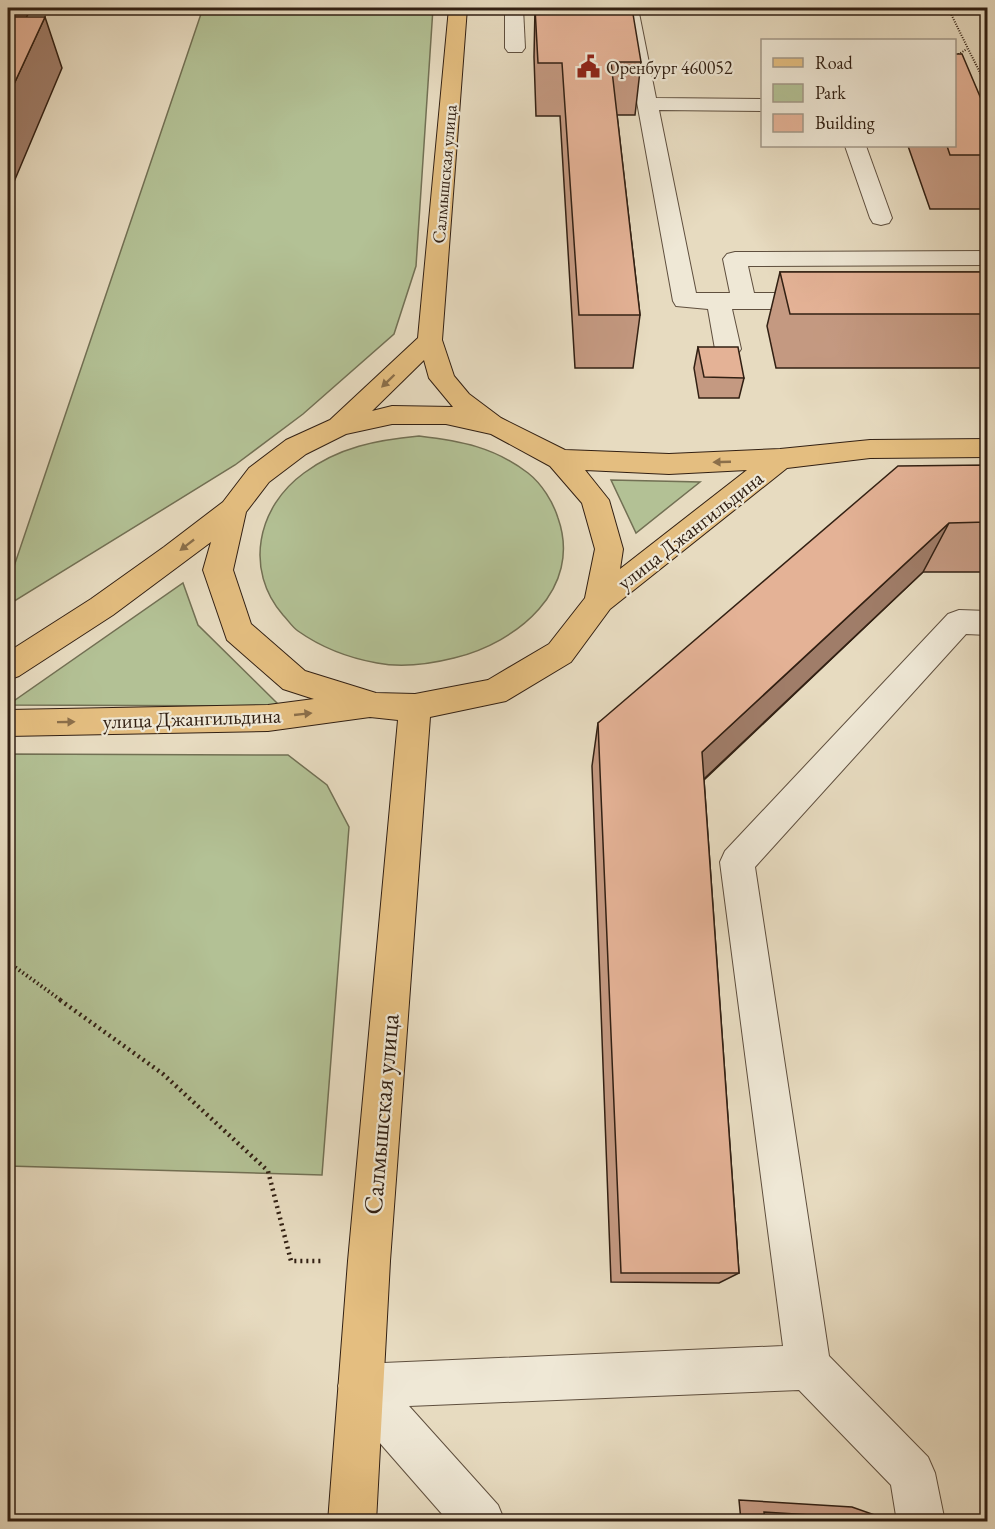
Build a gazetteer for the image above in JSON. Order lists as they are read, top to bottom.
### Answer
{
  "streets": {
    "main road": ["Салмышская улица", "улица Джангильдина"]
  },
  "places": {
    "public building": ["Оренбург 460052"]
  },
  "legend": ["Road", "Park", "Building"]
}
